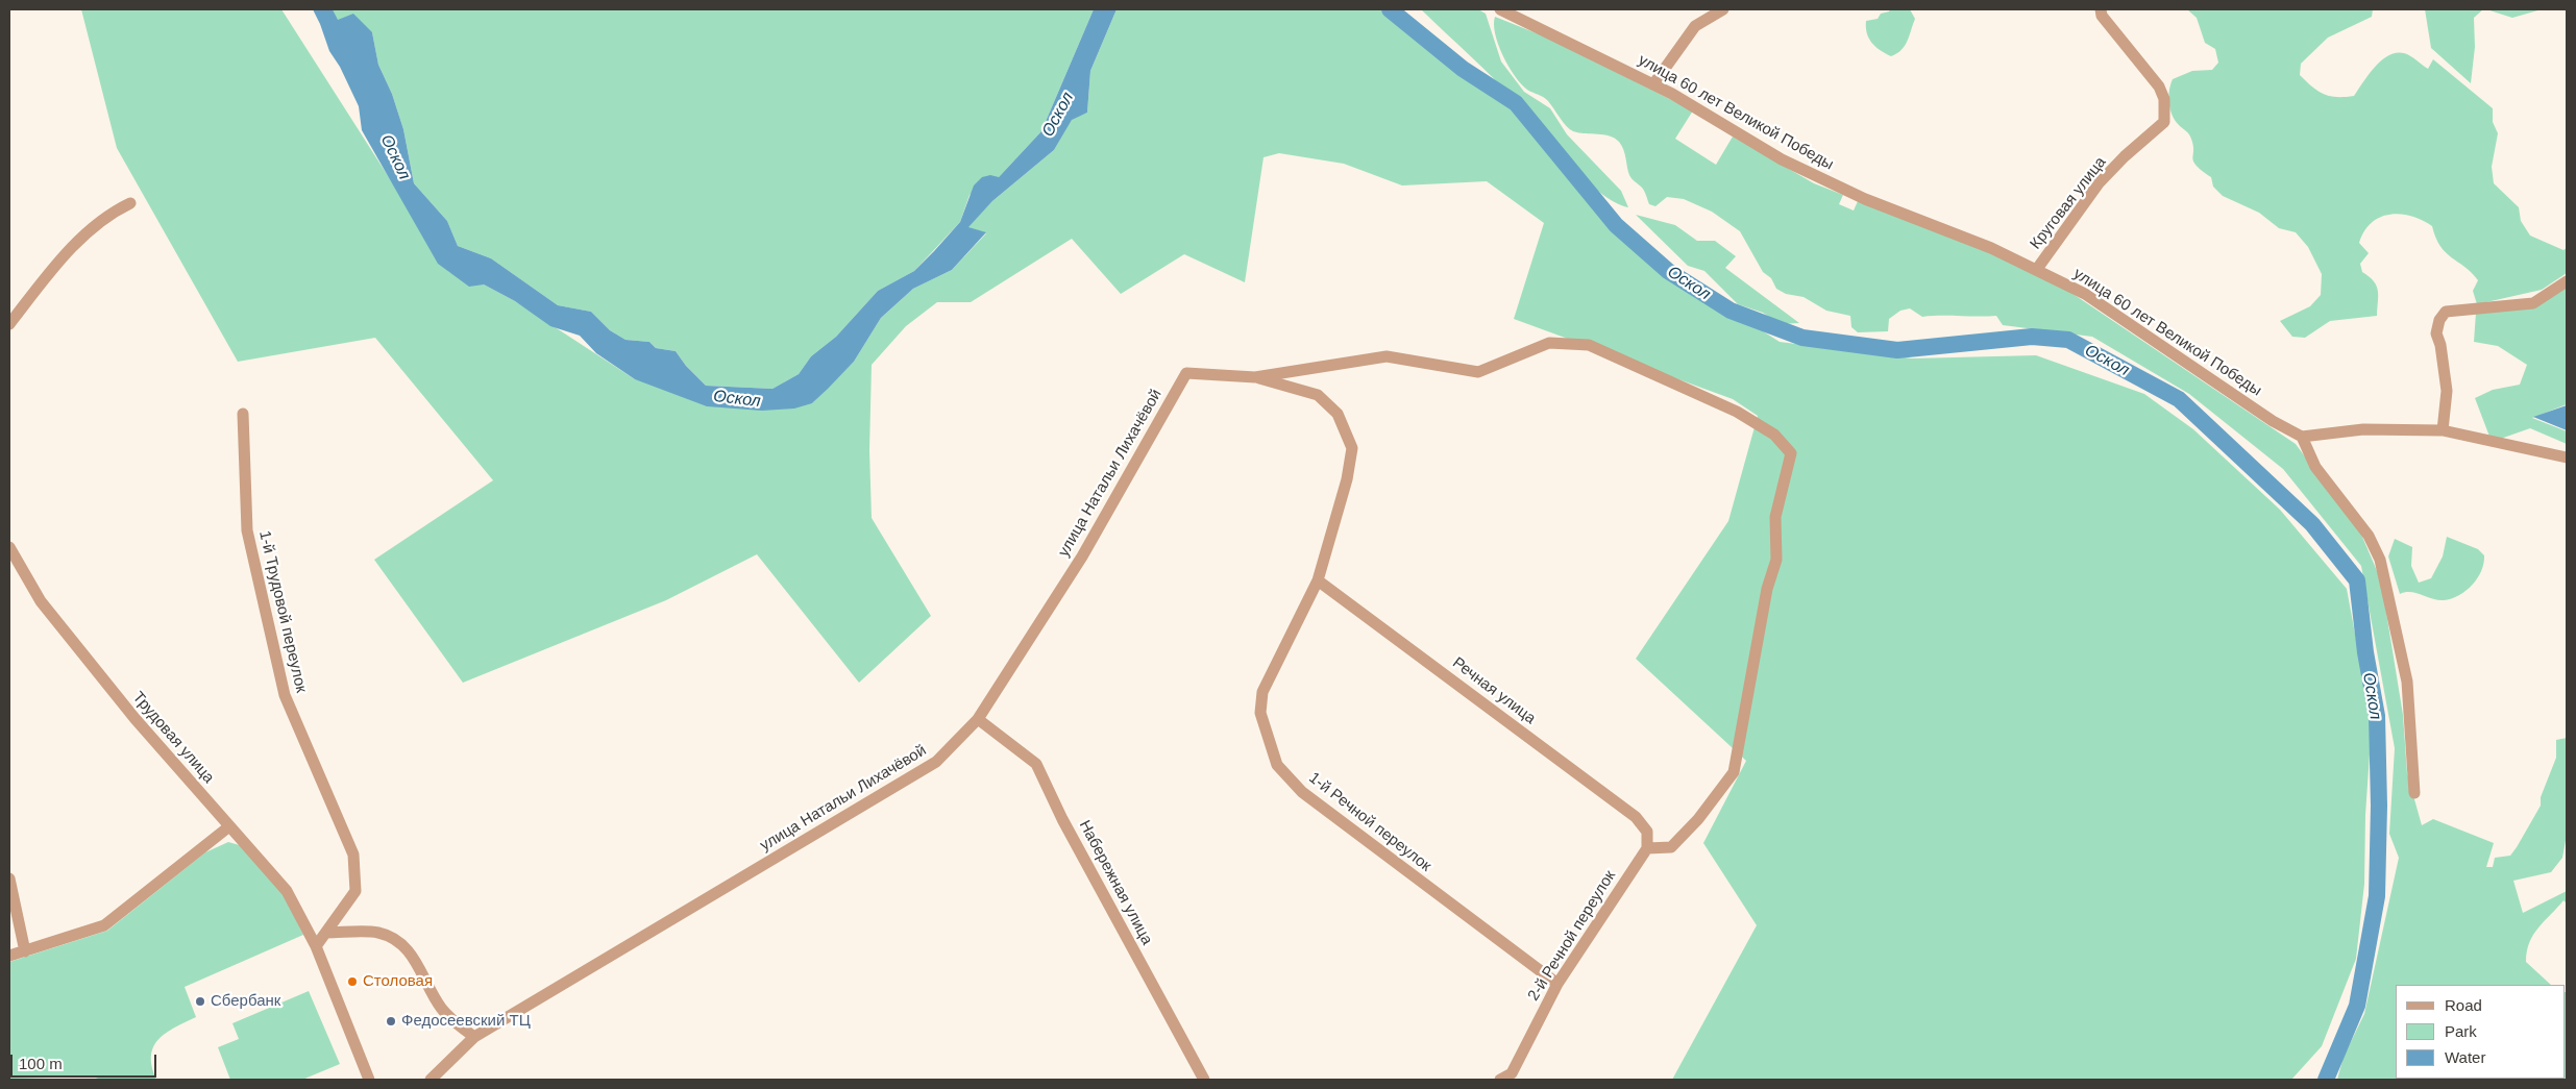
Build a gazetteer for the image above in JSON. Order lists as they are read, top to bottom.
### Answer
{
  "streets": {
    "street": [
      "улица 60 лет Великой Победы",
      "Круговая улица",
      "улица Натальи Лихачёвой",
      "1-й Трудовой переулок",
      "Речная улица",
      "Трудовая улица",
      "1-й Речной переулок",
      "Набережная улица",
      "2-й Речной переулок"
    ]
  },
  "crossings": [
    ["улица 60 лет Великой Победы", "Круговая улица"],
    ["улица Натальи Лихачёвой", "1-й Речной переулок"],
    ["улица Натальи Лихачёвой", "Набережная улица"],
    ["1-й Трудовой переулок", "Трудовая улица"],
    ["Речная улица", "1-й Речной переулок"],
    ["Речная улица", "2-й Речной переулок"],
    ["1-й Речной переулок", "2-й Речной переулок"]
  ],
  "water": ["Оскол"],
  "places": ["Столовая", "Сбербанк", "Федосеевский ТЦ"],
  "legend": ["Road", "Park", "Water"],
  "scale_bar": "100 m"
}
